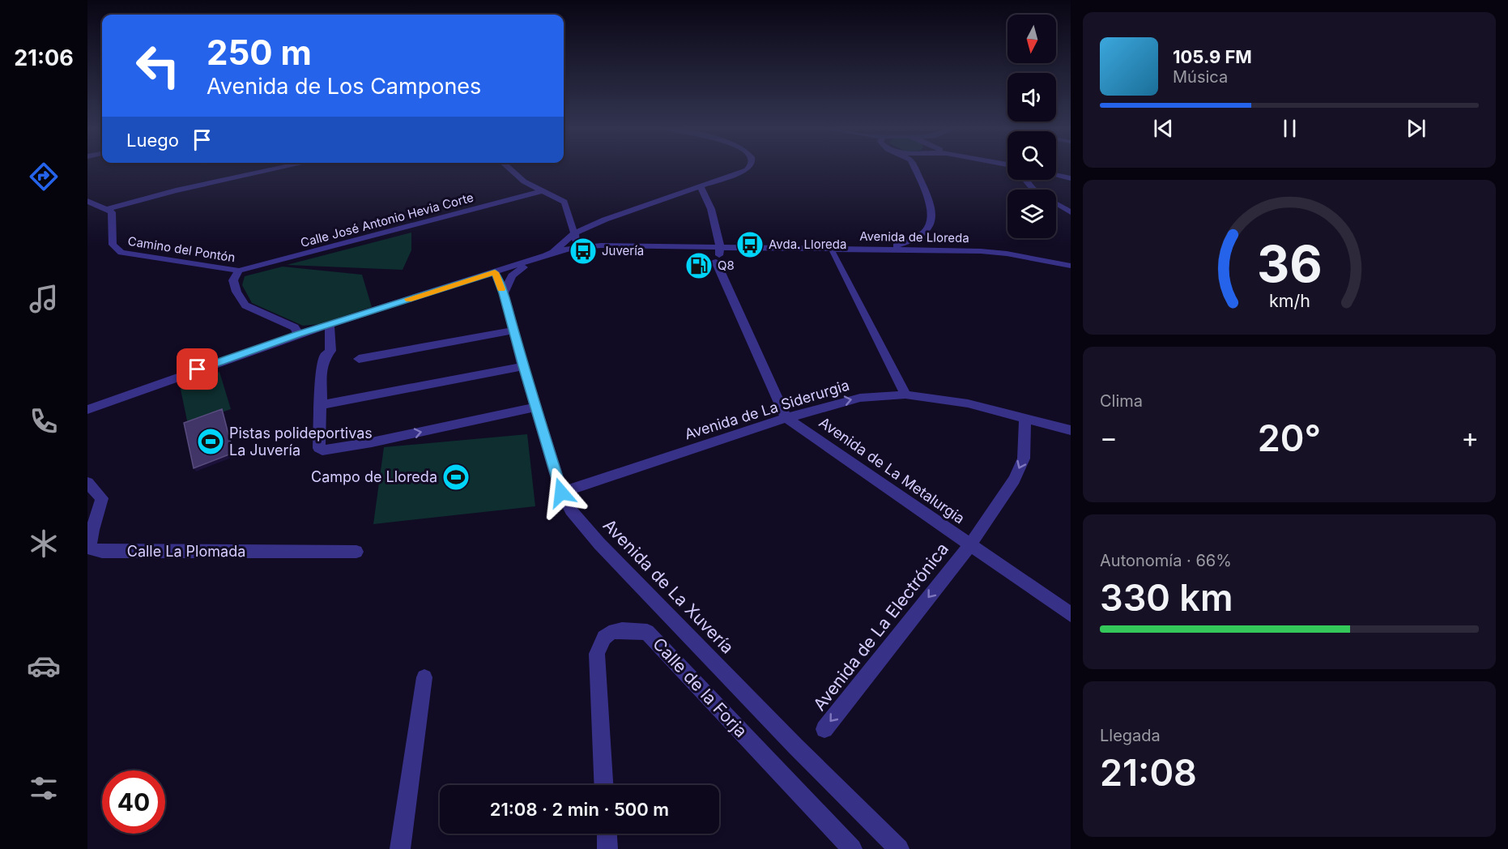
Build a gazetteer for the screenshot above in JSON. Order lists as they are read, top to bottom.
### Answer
{
  "streets": {
    "street": [
      "Calle José Antonio Hevia Corte",
      "Avenida de Lloreda",
      "Camino del Pontón",
      "Avenida de La Siderurgia",
      "Avenida de La Metalurgia",
      "Calle La Plomada",
      "Avenida de La Xuvería",
      "Avenida de La Electrónica",
      "Calle de la Forja"
    ]
  },
  "crossings": [
    ["Calle José Antonio Hevia Corte", "Camino del Pontón"],
    ["Avenida de La Siderurgia", "Avenida de La Metalurgia"],
    ["Avenida de La Siderurgia", "Avenida de La Xuvería"],
    ["Avenida de La Siderurgia", "Avenida de La Electrónica"],
    ["Avenida de La Metalurgia", "Avenida de La Electrónica"]
  ],
  "one_way": ["Avenida de La Electrónica"],
  "places": {
    "bus stop": ["Avda. Lloreda", "Juvería"],
    "fuel station": ["Q8"],
    "sports": ["Pistas polideportivas La Juvería", "Campo de Lloreda"]
  },
  "north": "bottom",
  "page": {
    "tabs": "21:06",
    "turn": ["250 m", "Avenida de Los Campones"],
    "song": ["105.9 FM", "Música"],
    "then": "Luego",
    "tile": [
      "Clima",
      ["Autonomía · 66%", "330 km"],
      ["Llegada", "21:08"]
    ],
    "heat": ["−", "20°", "+"],
    "limit": "40",
    "trip": "21:08 · 2 min · 500 m",
    "gauge": ["36", "km/h"]
  }
}
